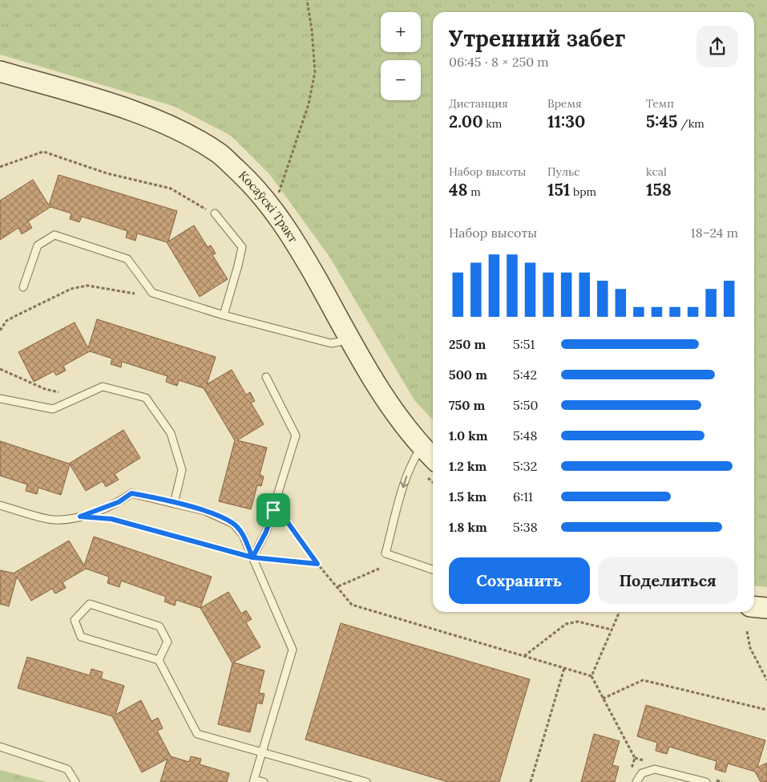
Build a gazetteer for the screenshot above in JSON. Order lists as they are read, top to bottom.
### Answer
{
  "streets": {
    "main road": ["Косаўскі Тракт"]
  },
  "page": {
    "map_buttons": ["+", "−"],
    "heading": ["Утренний забег", "06:45 · 8 × 250 m"],
    "stats": [
      ["Дистанция", "2.00 km"],
      ["Время", "11:30"],
      ["Темп", "5:45 /km"],
      ["Набор высоты", "48 m"],
      ["Пульс", "151 bpm"],
      ["kcal", "158"]
    ],
    "chart": ["Набор высоты", "18–24 m"],
    "list": [
      {
        "name": "250 m",
        "note": "5:51"
      },
      {
        "name": "500 m",
        "note": "5:42"
      },
      {
        "name": "750 m",
        "note": "5:50"
      },
      {
        "name": "1.0 km",
        "note": "5:48"
      },
      {
        "name": "1.2 km",
        "note": "5:32"
      },
      {
        "name": "1.5 km",
        "note": "6:11"
      },
      {
        "name": "1.8 km",
        "note": "5:38"
      }
    ],
    "buttons": ["Сохранить", "Поделиться"]
  }
}
